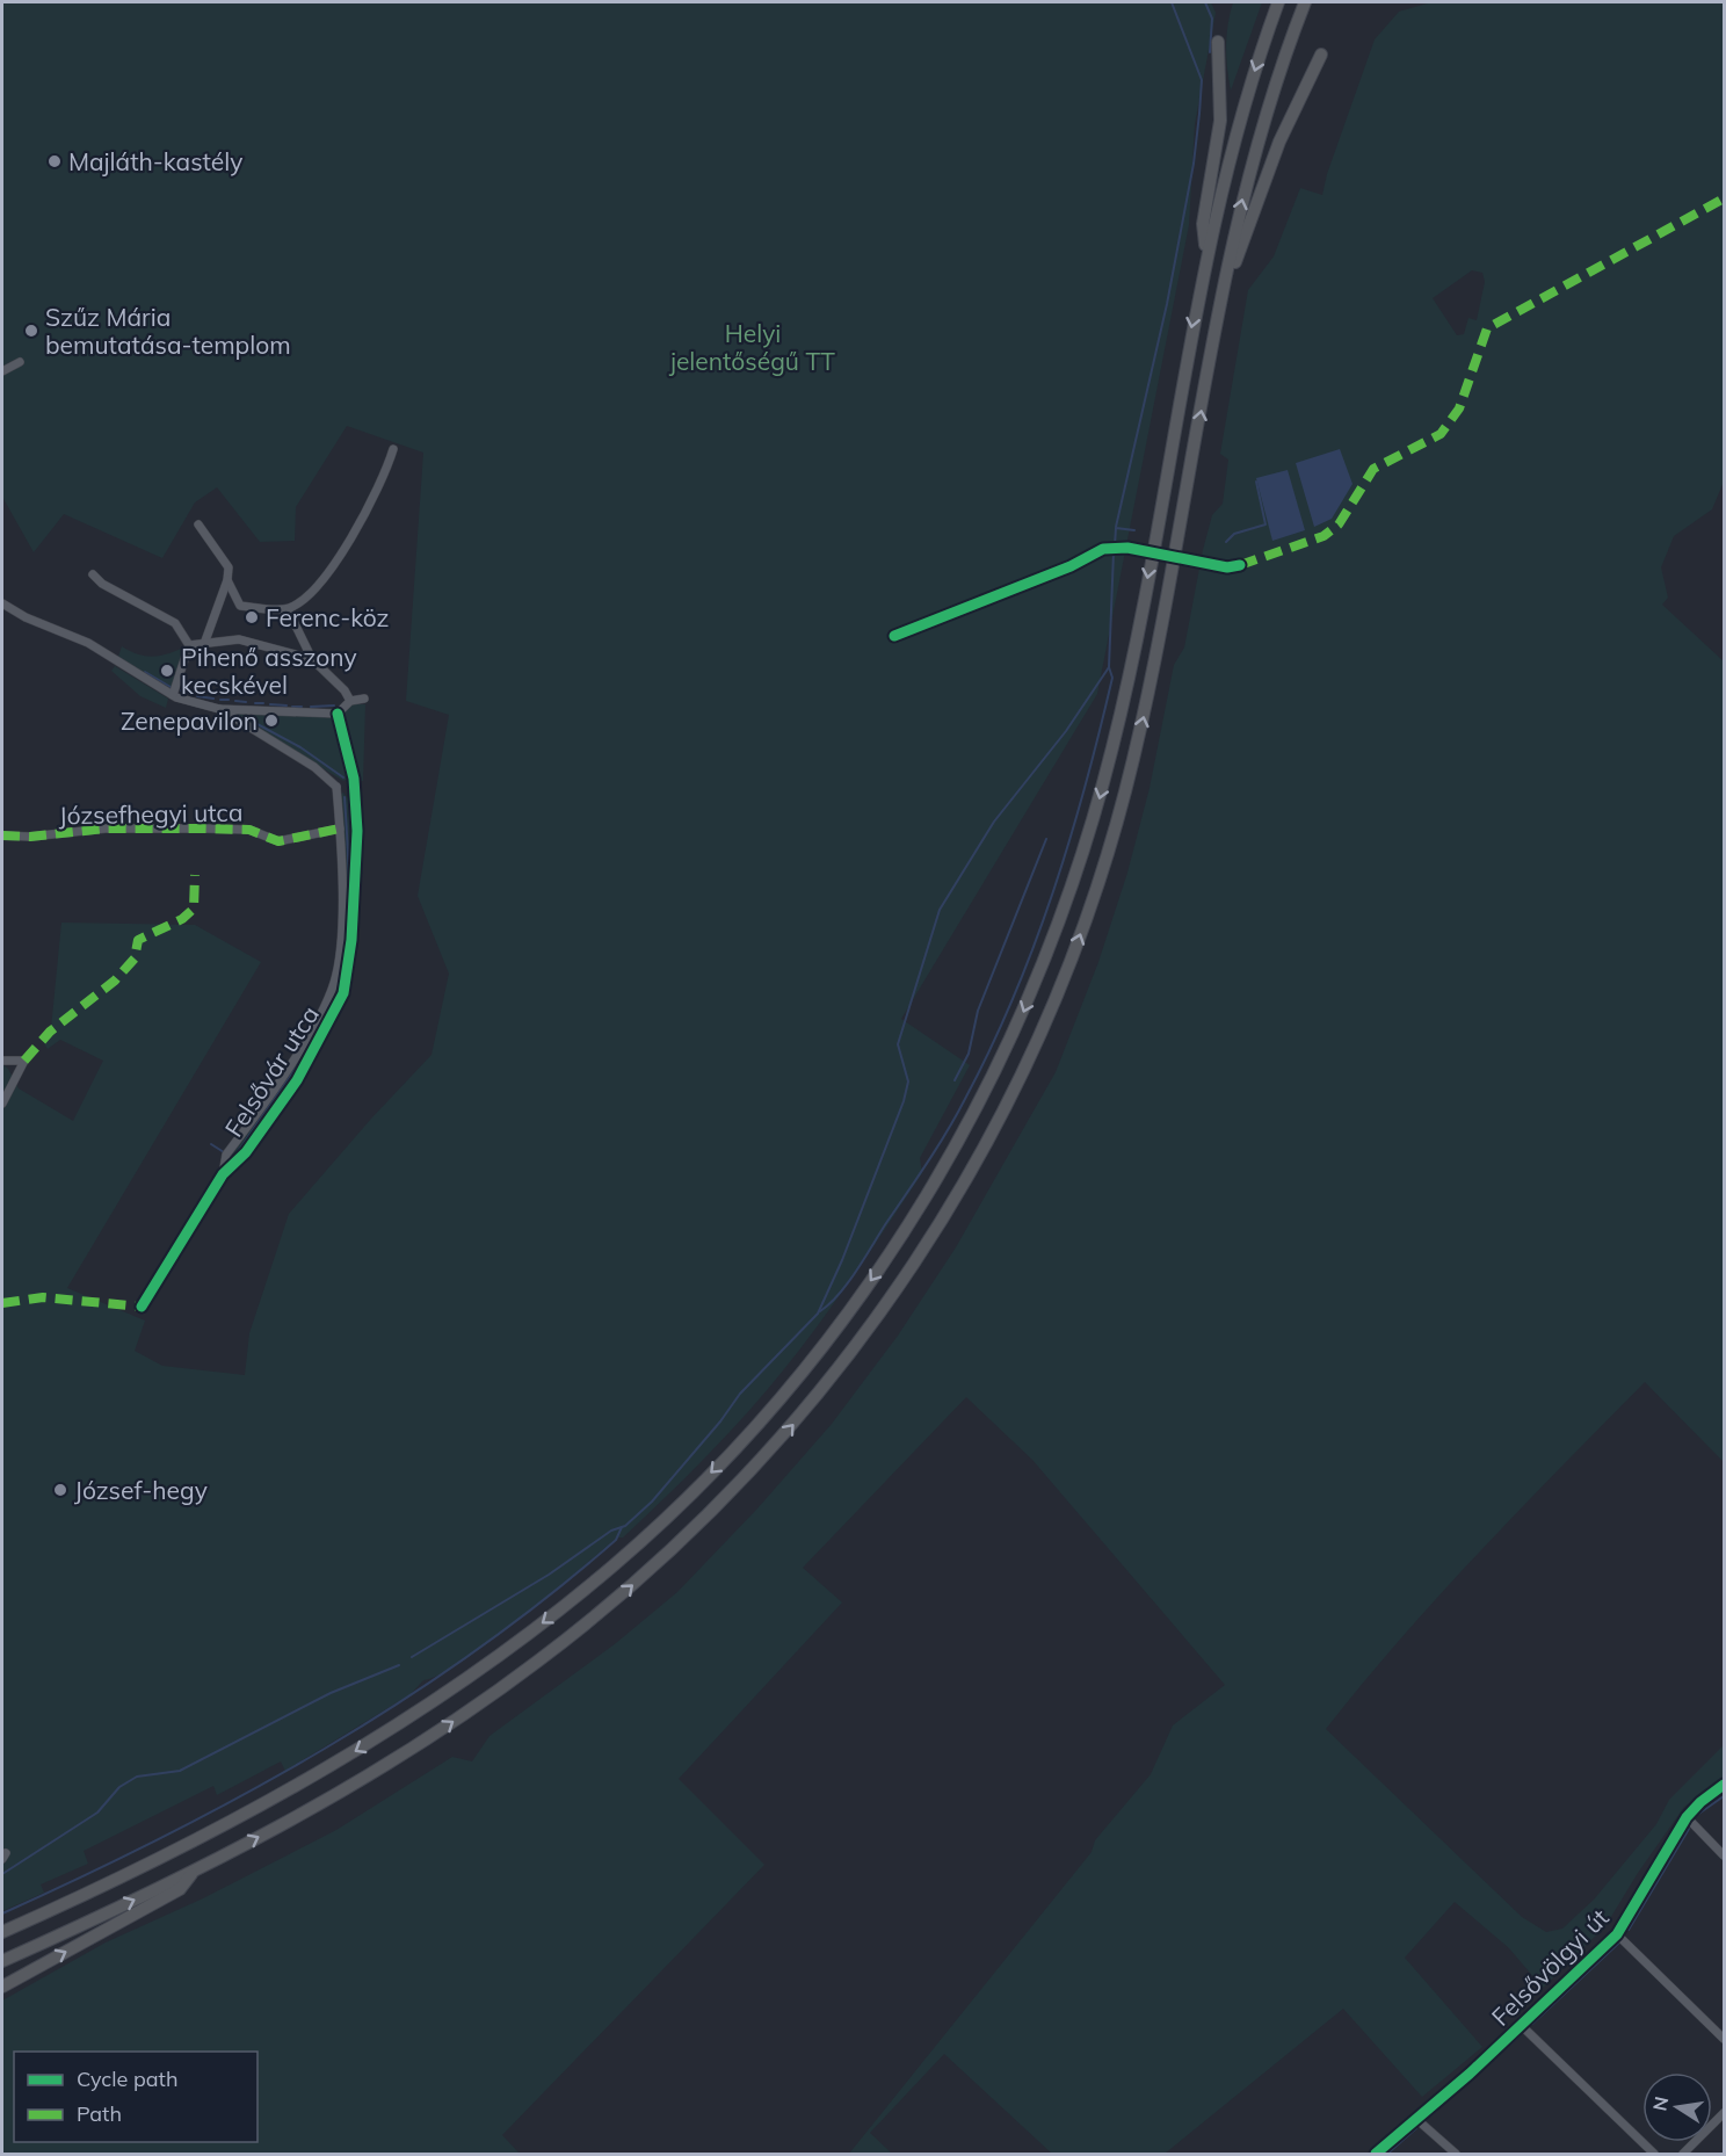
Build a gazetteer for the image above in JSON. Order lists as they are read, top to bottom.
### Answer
{
  "streets": {
    "street": ["Józsefhegyi utca", "Felsővár utca", "Felsővölgyi út"]
  },
  "crossings": [
    ["Józsefhegyi utca", "Felsővár utca"]
  ],
  "parks": ["Helyi jelentőségű TT"],
  "places": [
    "Majláth-kastély",
    "Szűz Mária bemutatása-templom",
    "Ferenc-köz",
    "Pihenő asszony kecskével",
    "Zenepavilon",
    "József-hegy"
  ],
  "legend": ["Cycle path", "Path"],
  "north": "left"
}
